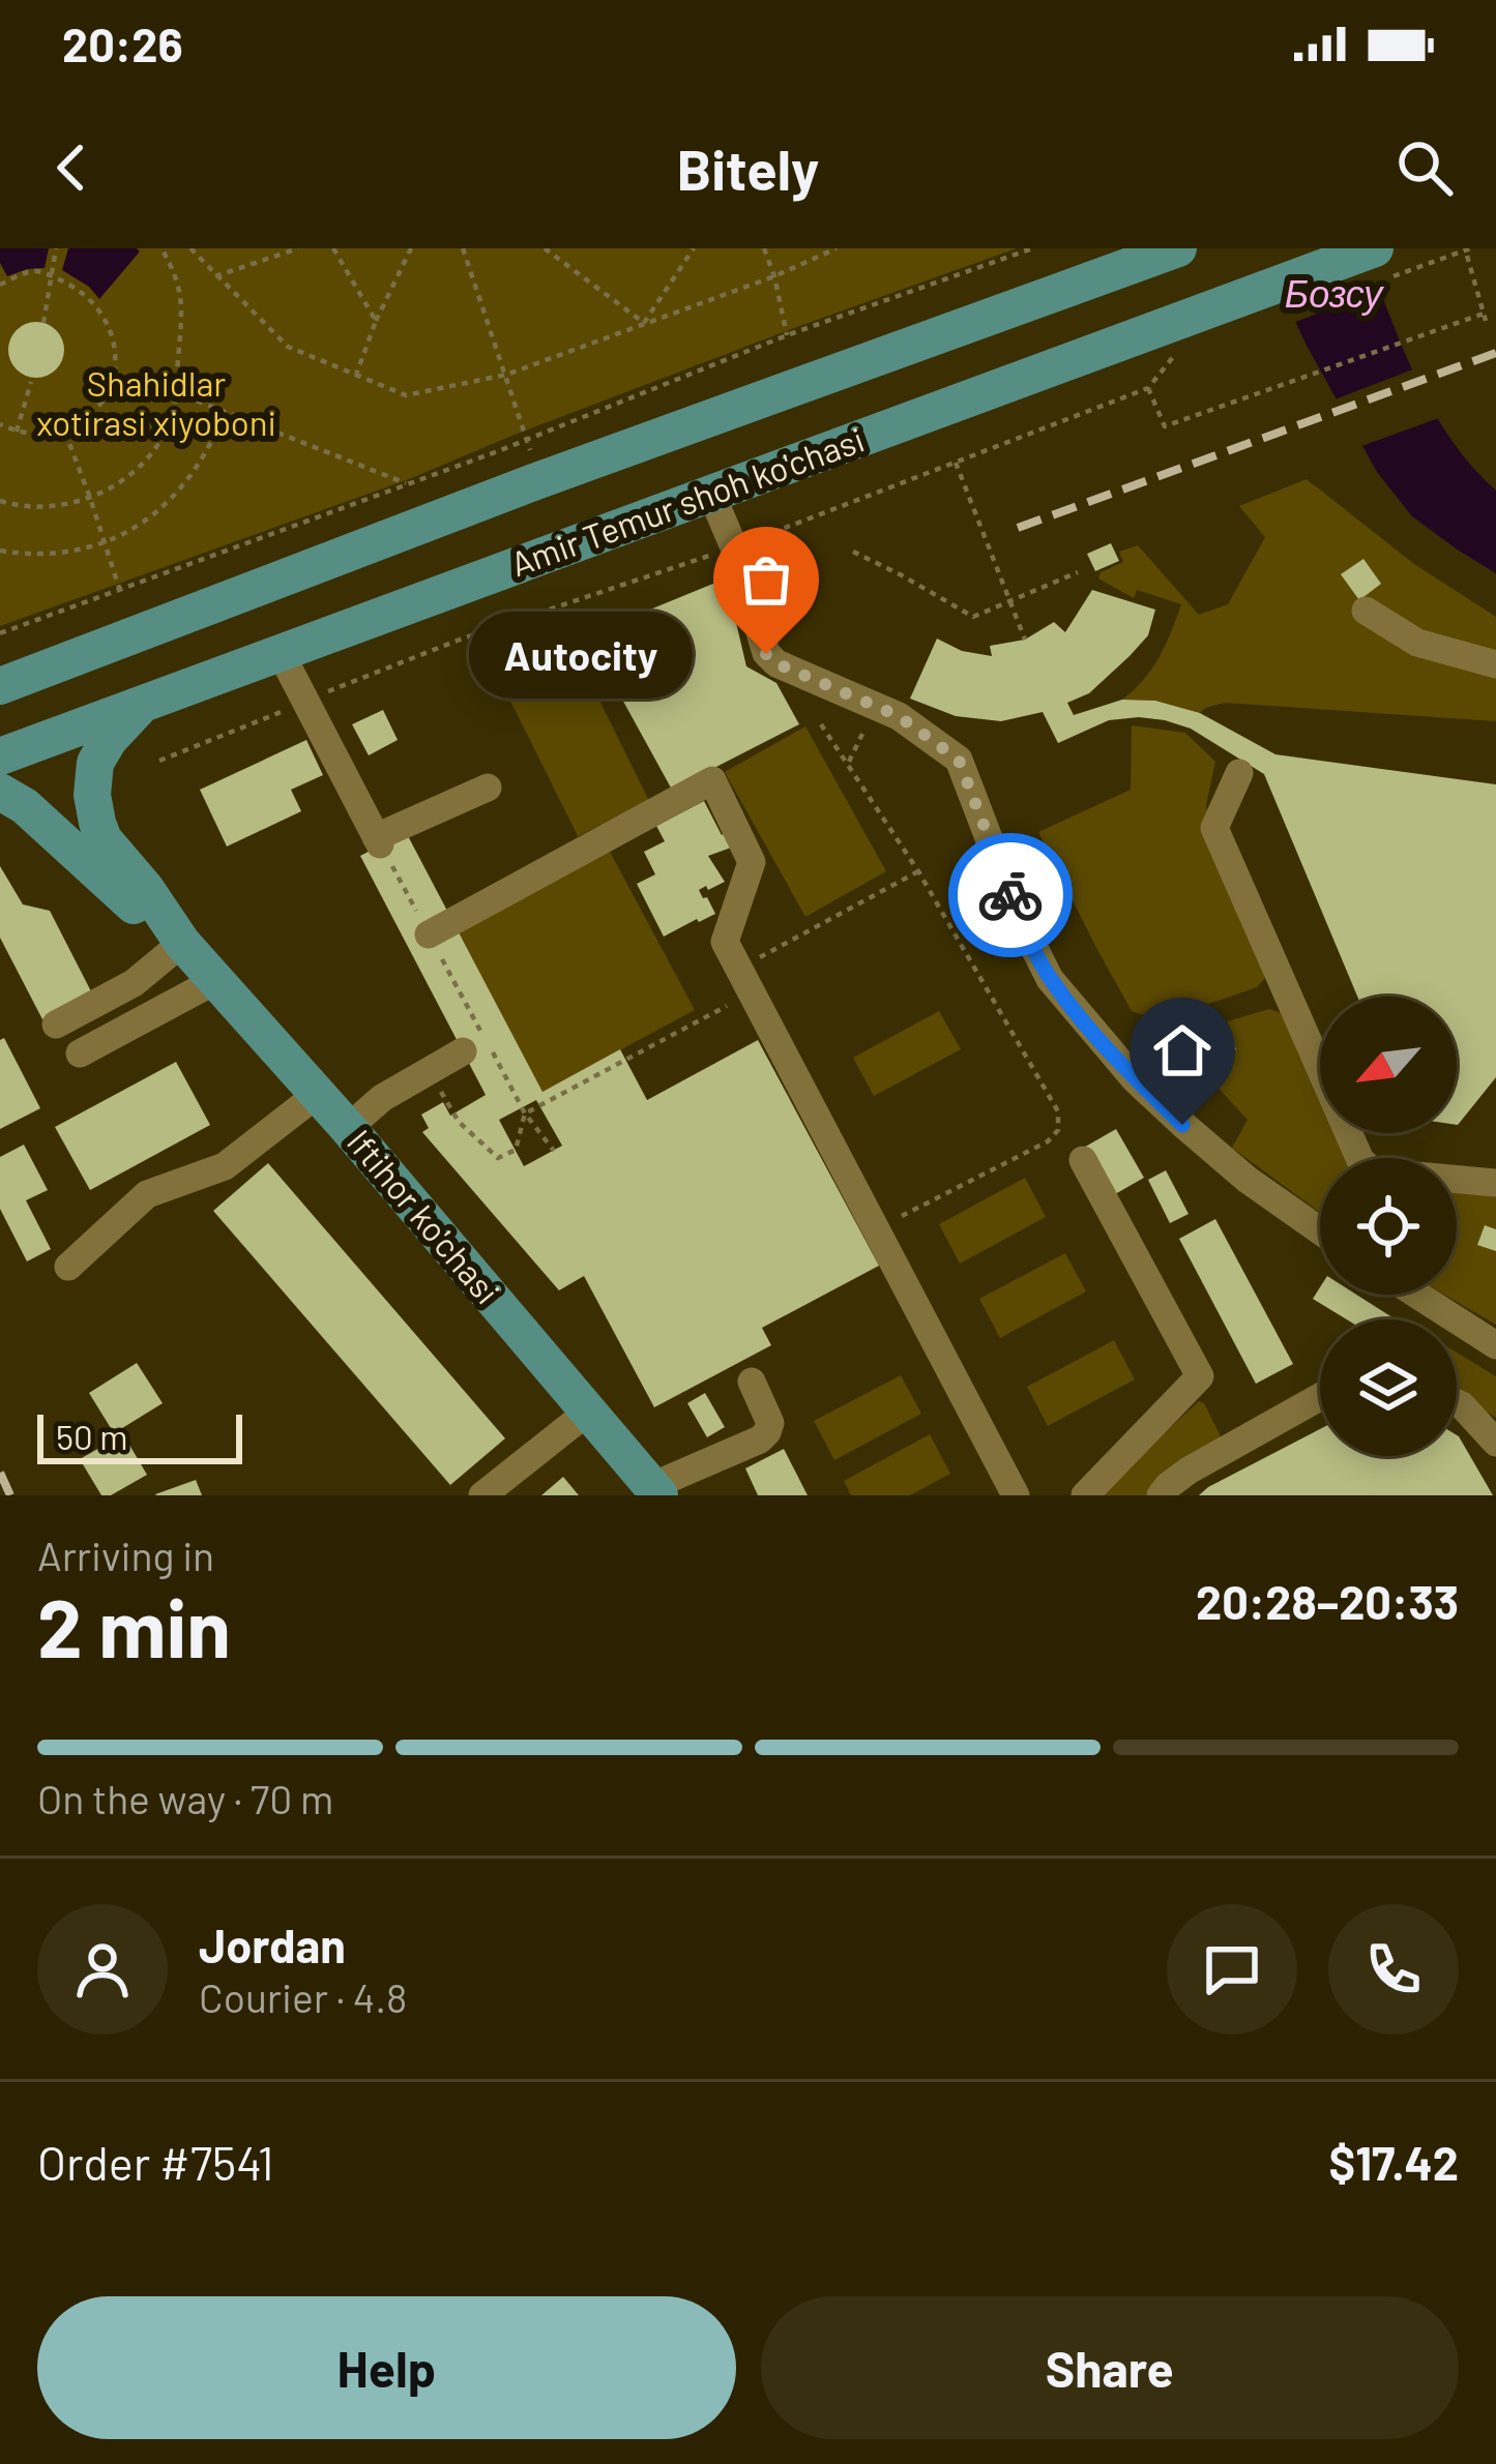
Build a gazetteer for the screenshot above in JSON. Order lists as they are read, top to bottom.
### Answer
{
  "streets": {
    "main road": ["Amir Temur shoh ko'chasi", "Iftihor ko'chasi"]
  },
  "crossings": [
    ["Amir Temur shoh ko'chasi", "Iftihor ko'chasi"]
  ],
  "water": ["Бозсу"],
  "parks": ["Shahidlar xotirasi xiyoboni"],
  "places": ["Autocity"],
  "scale_bar": "50 m",
  "north": "bottom left",
  "page": {
    "status": "20:26",
    "header": "Bitely",
    "bubble": "Autocity",
    "scale": "50 m",
    "heading": ["2 min", "Arriving in", "20:28–20:33"],
    "panel": [
      "Jordan",
      "Courier · 4.8",
      "Order #7541",
      "$17.42"
    ],
    "bar": "On the way · 70 m",
    "buttons": ["Help", "Share"]
  }
}
